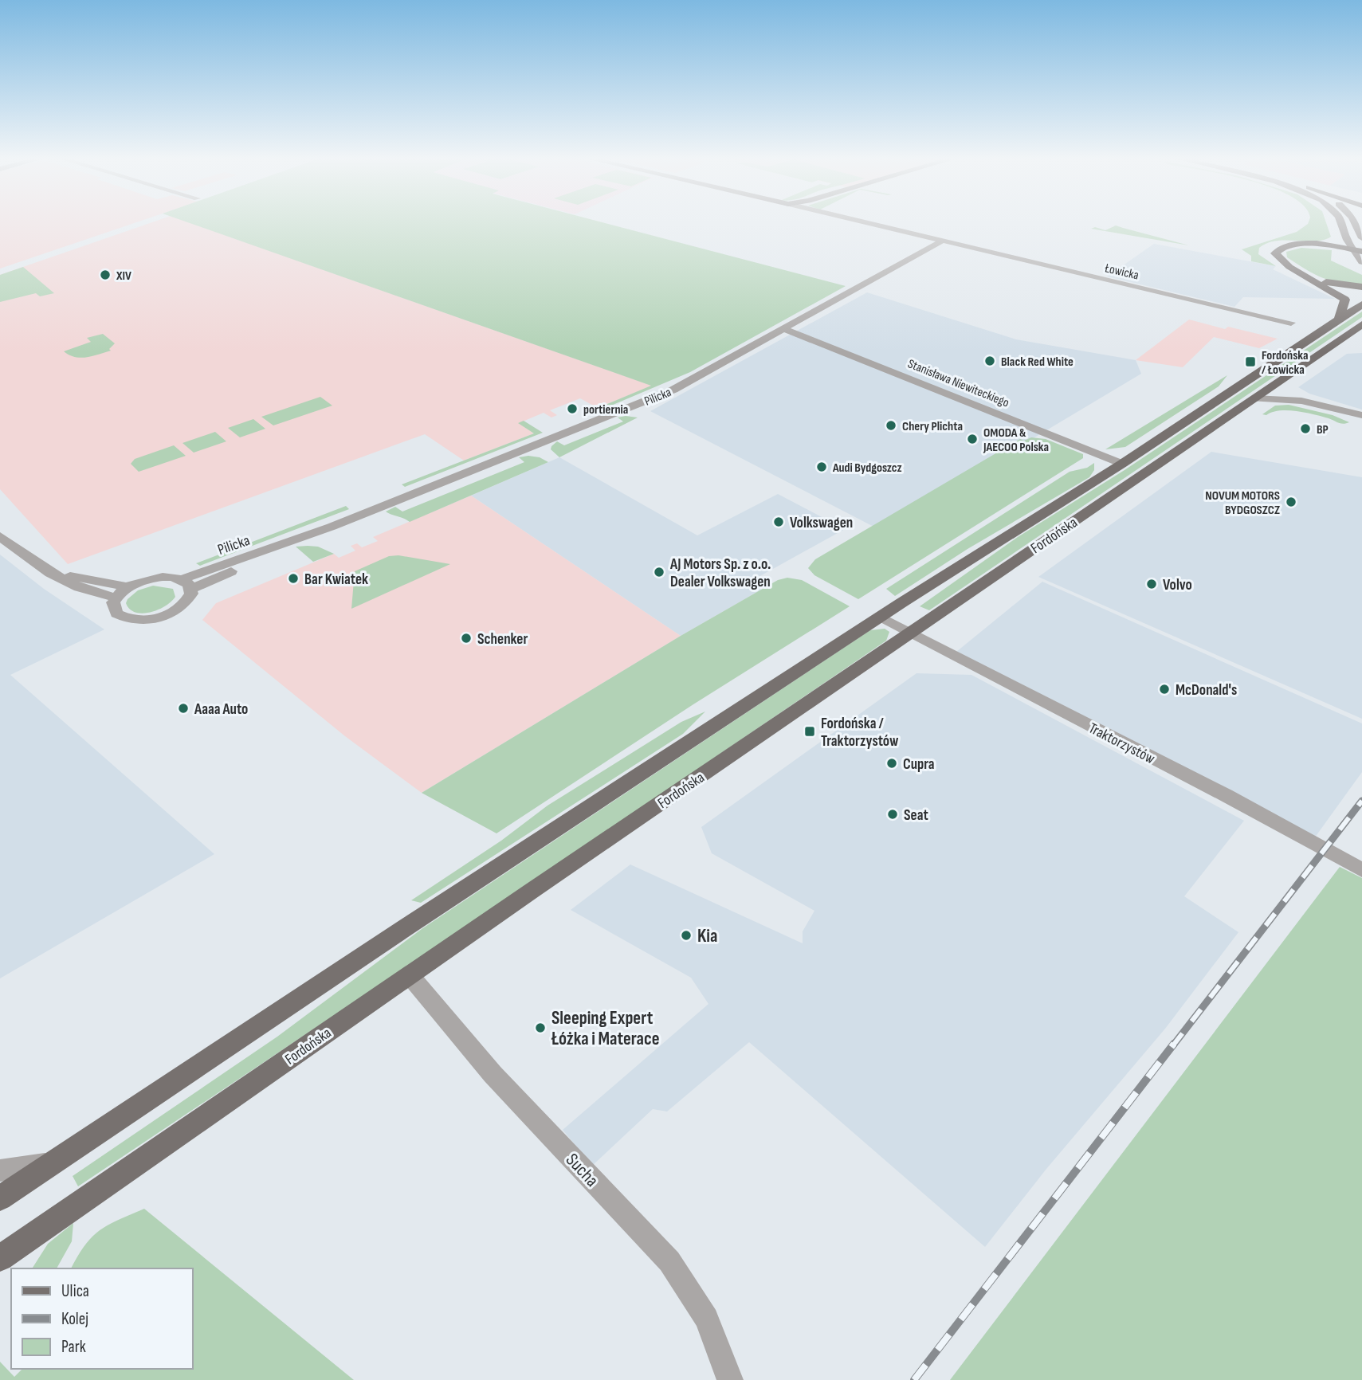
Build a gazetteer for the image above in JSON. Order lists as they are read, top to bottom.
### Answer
{
  "streets": {
    "main road": ["Fordońska"],
    "street": [
      "Łowicka",
      "Stanisława Niewiteckiego",
      "Pilicka",
      "Traktorzystów",
      "Sucha"
    ]
  },
  "crossings": [
    ["Łowicka", "Pilicka"],
    ["Stanisława Niewiteckiego", "Pilicka"],
    ["Stanisława Niewiteckiego", "Fordońska"],
    ["Fordońska", "Traktorzystów"],
    ["Fordońska", "Sucha"]
  ],
  "places": {
    "other": [
      "XIV",
      "Black Red White",
      "portiernia",
      "Chery Plichta",
      "BP",
      "OMODA & JAECOO Polska",
      "Audi Bydgoszcz",
      "NOVUM MOTORS BYDGOSZCZ",
      "Volkswagen",
      "AJ Motors Sp. z o.o. Dealer Volkswagen",
      "Bar Kwiatek",
      "Volvo",
      "Schenker",
      "McDonald's",
      "Aaaa Auto",
      "Cupra",
      "Seat",
      "Kia",
      "Sleeping Expert Łóżka i Materace"
    ],
    "transit": ["Fordońska / Łowicka", "Fordońska / Traktorzystów"]
  },
  "legend": ["Ulica", "Kolej", "Park"]
}
